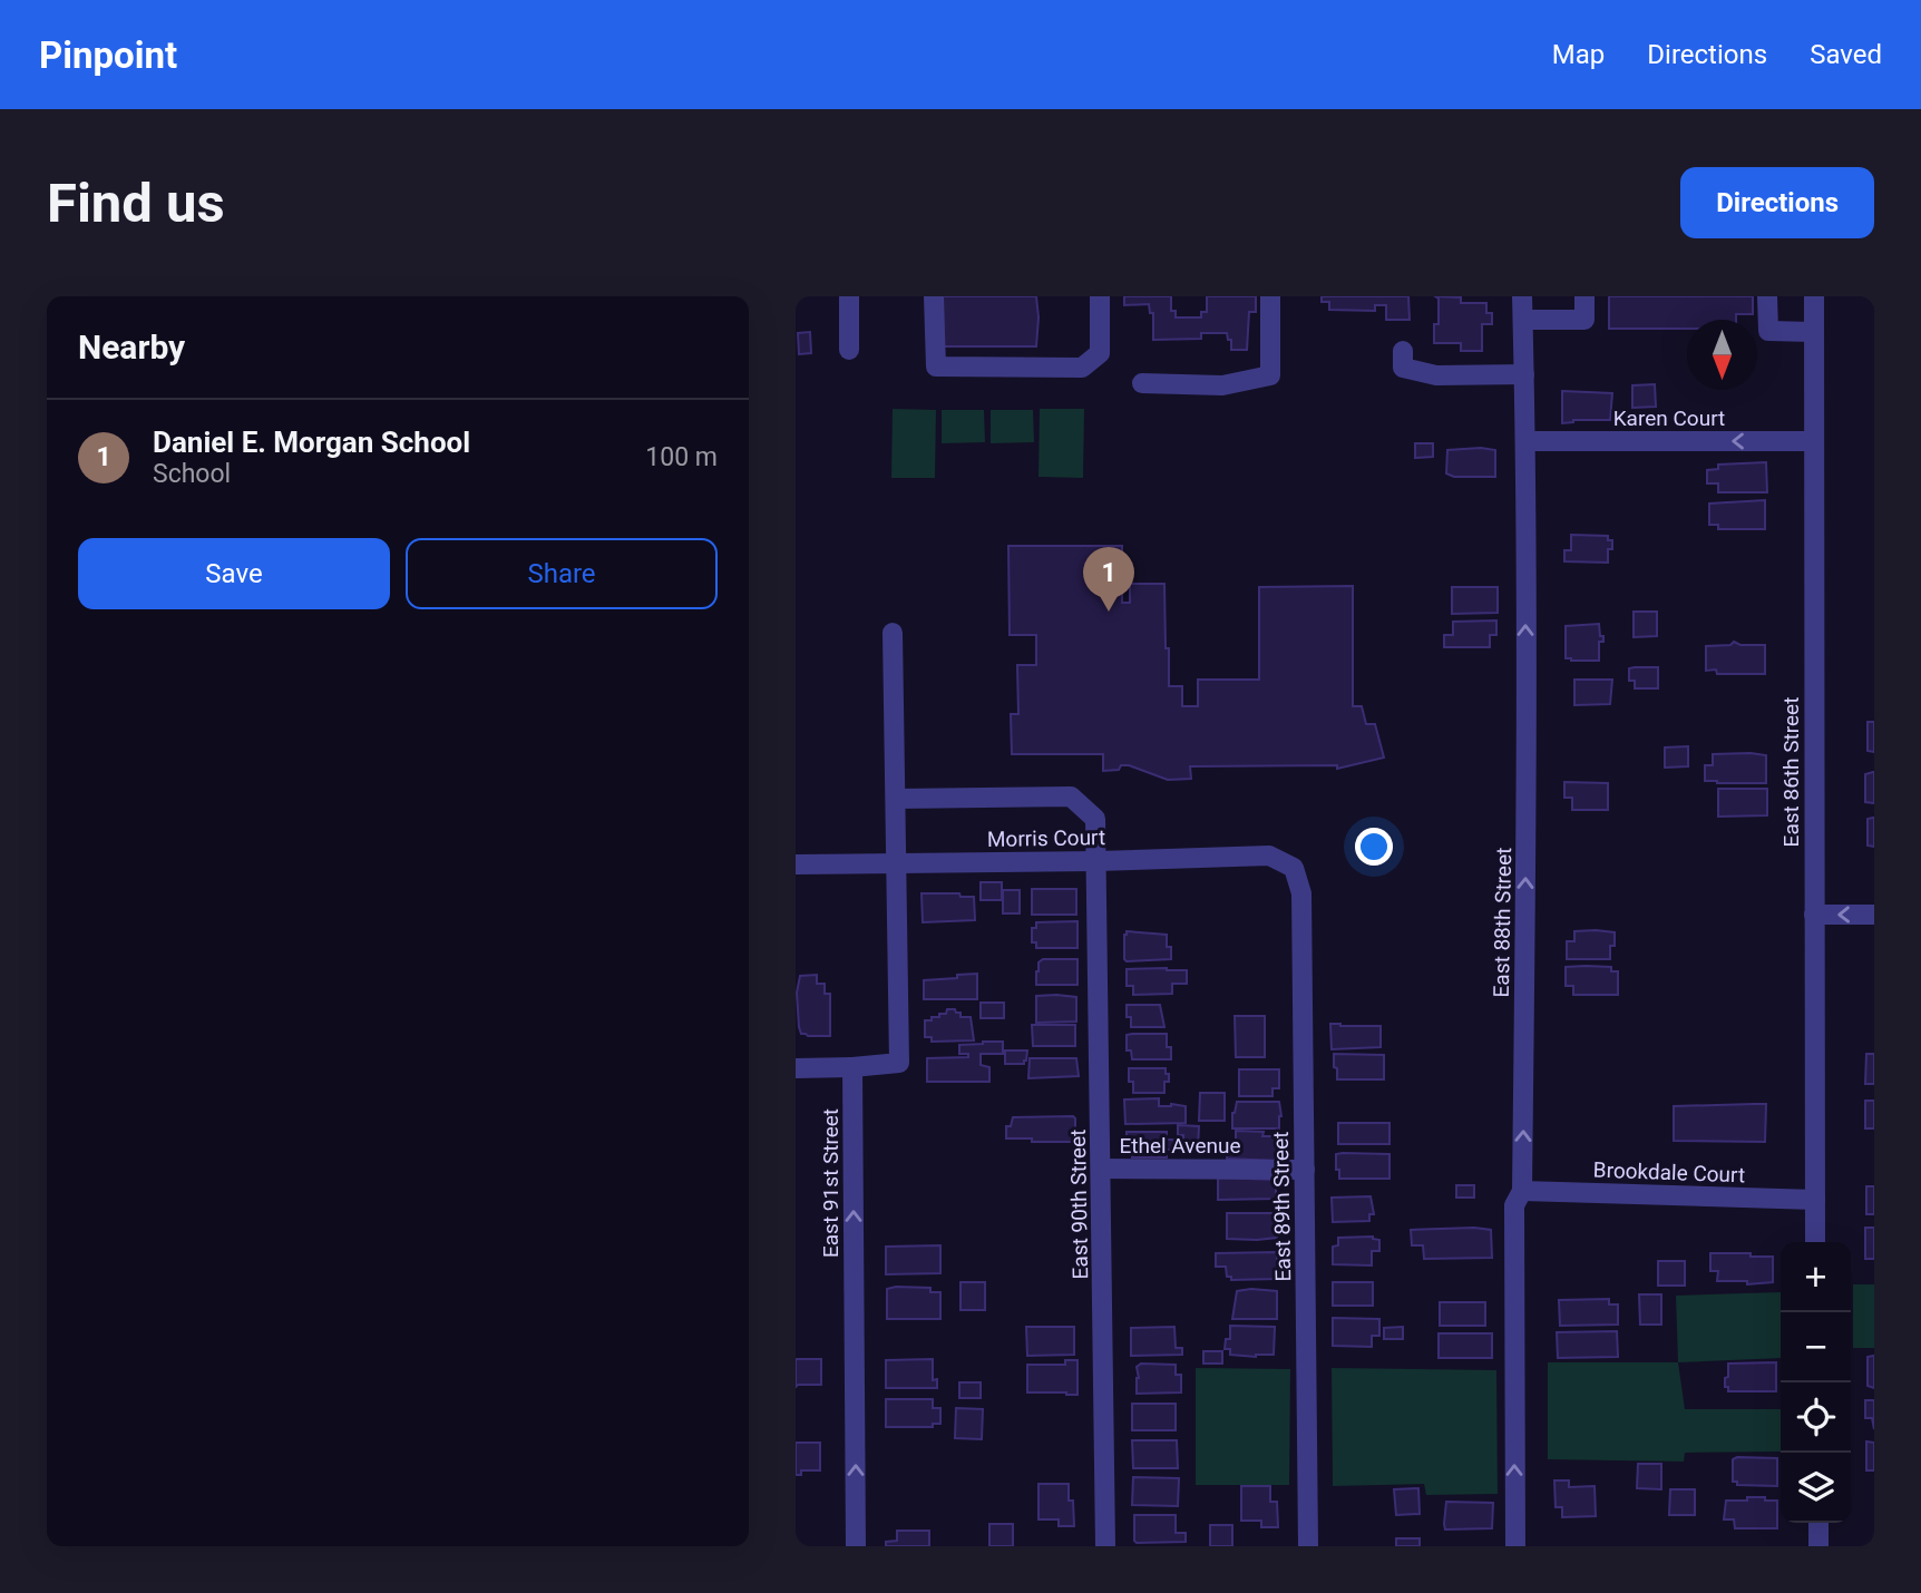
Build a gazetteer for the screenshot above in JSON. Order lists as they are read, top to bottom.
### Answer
{
  "streets": {
    "street": [
      "Karen Court",
      "East 86th Street",
      "Morris Court",
      "East 88th Street",
      "Ethel Avenue",
      "Brookdale Court",
      "East 91st Street",
      "East 90th Street",
      "East 89th Street"
    ]
  },
  "crossings": [
    ["Karen Court", "East 86th Street"],
    ["Karen Court", "East 88th Street"],
    ["East 86th Street", "Brookdale Court"],
    ["Morris Court", "East 90th Street"],
    ["Morris Court", "East 89th Street"],
    ["East 88th Street", "Brookdale Court"],
    ["Ethel Avenue", "East 90th Street"],
    ["Ethel Avenue", "East 89th Street"]
  ],
  "one_way": ["Karen Court", "East 88th Street", "East 91st Street"],
  "north": "bottom",
  "page": {
    "header": "Pinpoint",
    "nav": ["Map", "Directions", "Saved"],
    "buttons": [
      "Directions",
      ["Save", "Share"]
    ],
    "title": "Find us",
    "heading": "Nearby",
    "list": [
      {
        "mark": "1",
        "name": "Daniel E. Morgan School",
        "note": "School",
        "value": "100 m"
      }
    ],
    "pins": "1",
    "map_buttons": ["+", "−"]
  }
}
